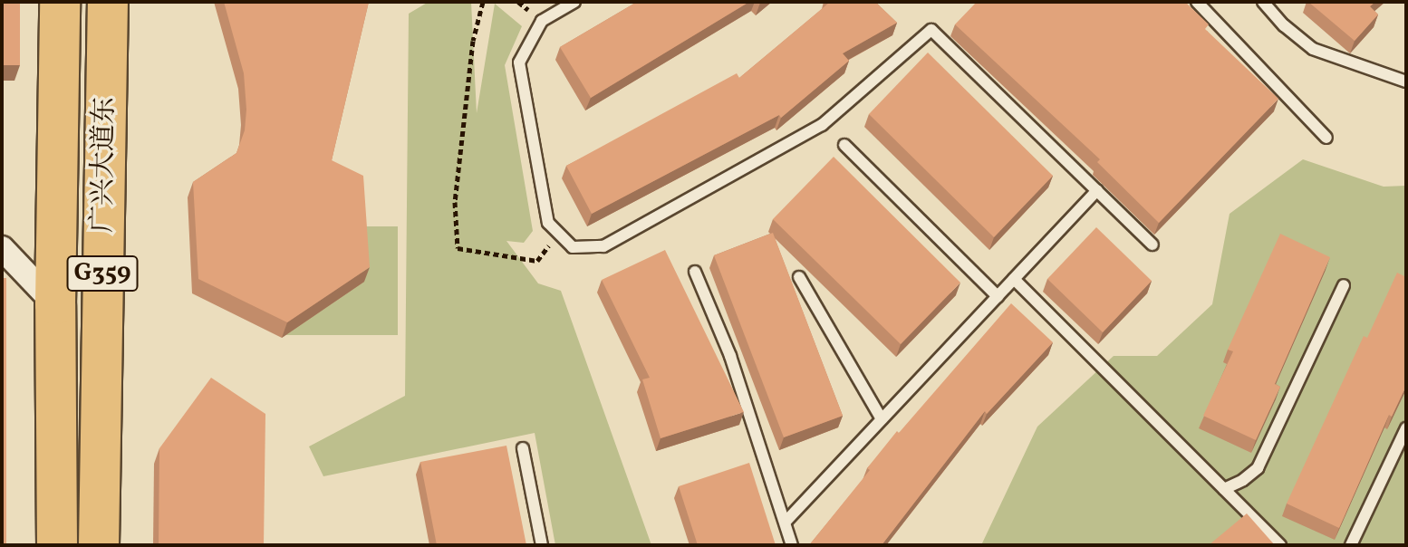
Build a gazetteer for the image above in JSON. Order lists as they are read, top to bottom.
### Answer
{
  "streets": {
    "highway": ["广兴大道东", "G359"]
  }
}
